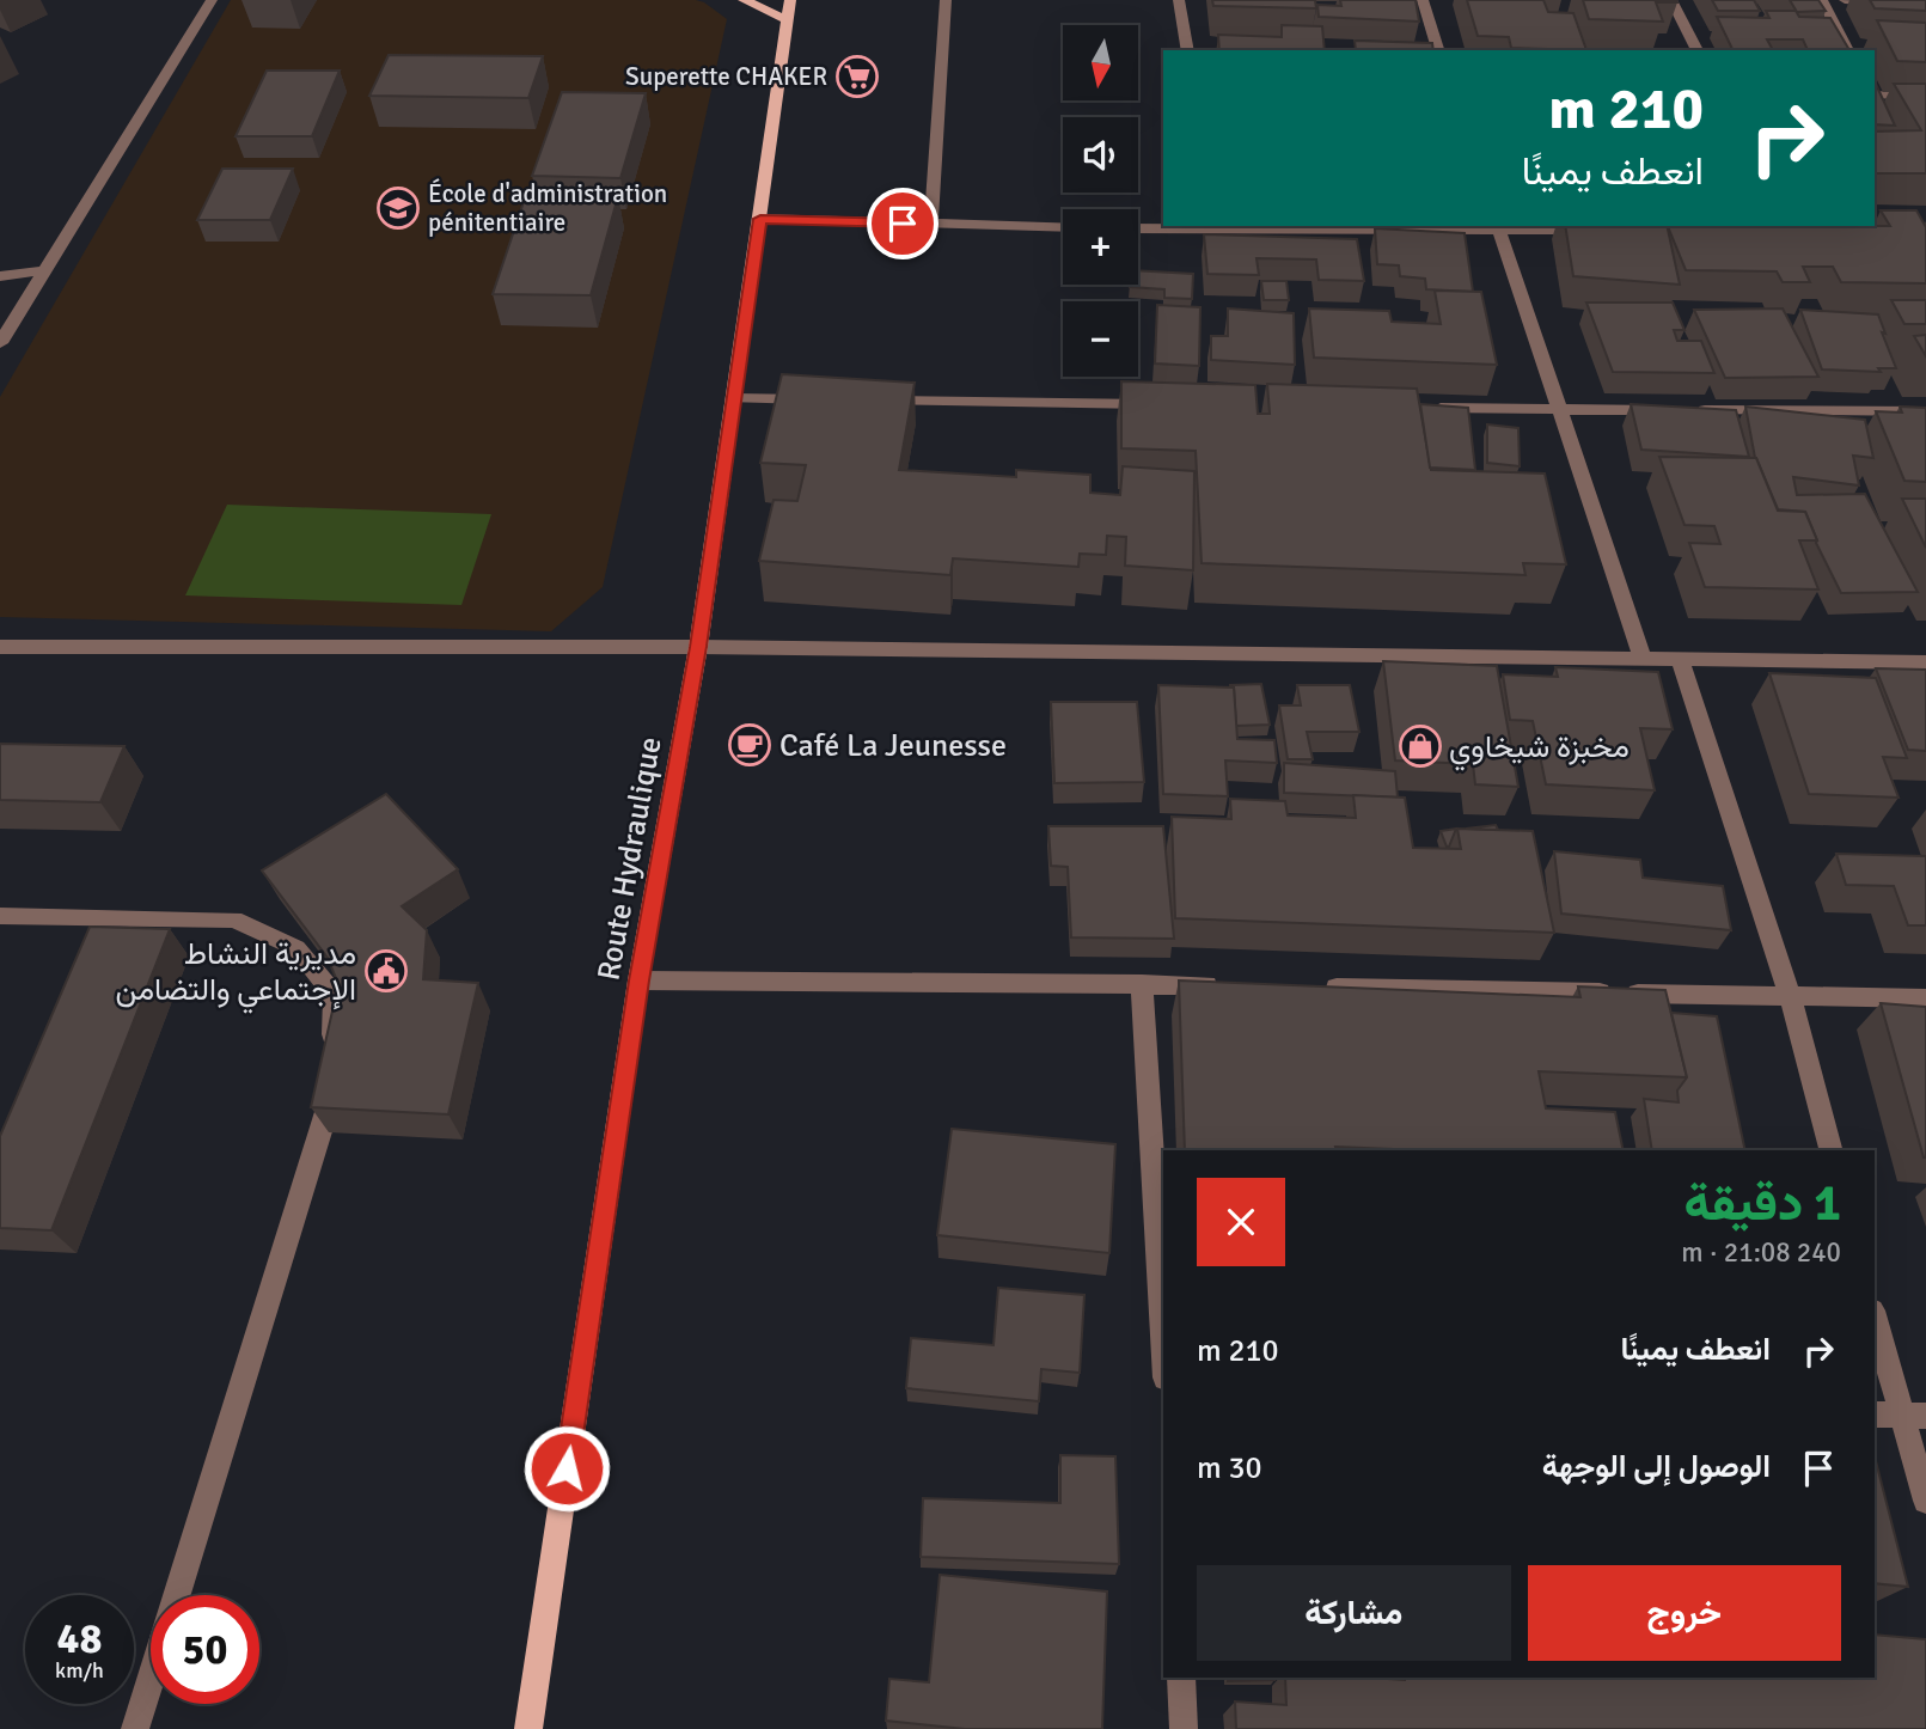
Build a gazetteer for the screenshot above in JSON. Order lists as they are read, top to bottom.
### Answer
{
  "streets": {
    "main road": ["Route Hydraulique"]
  },
  "places": {
    "supermarket": ["Superette CHAKER"],
    "school or university": ["École d'administration pénitentiaire"],
    "cafe": ["Café La Jeunesse"],
    "shop": ["مخبزة شيخاوي"],
    "public building": ["مديرية النشاط الإجتماعي والتضامن"]
  },
  "north": "bottom",
  "page": {
    "map_buttons": ["+", "−"],
    "turn": ["210 m", "انعطف يمينًا"],
    "heading": ["1 دقيقة", "240 m · 21:08"],
    "list": [
      {
        "name": "انعطف يمينًا",
        "value": "210 m"
      },
      {
        "name": "الوصول إلى الوجهة",
        "value": "30 m"
      }
    ],
    "buttons": ["خروج", "مشاركة"],
    "speed": "48 km/h",
    "limit": "50"
  }
}
